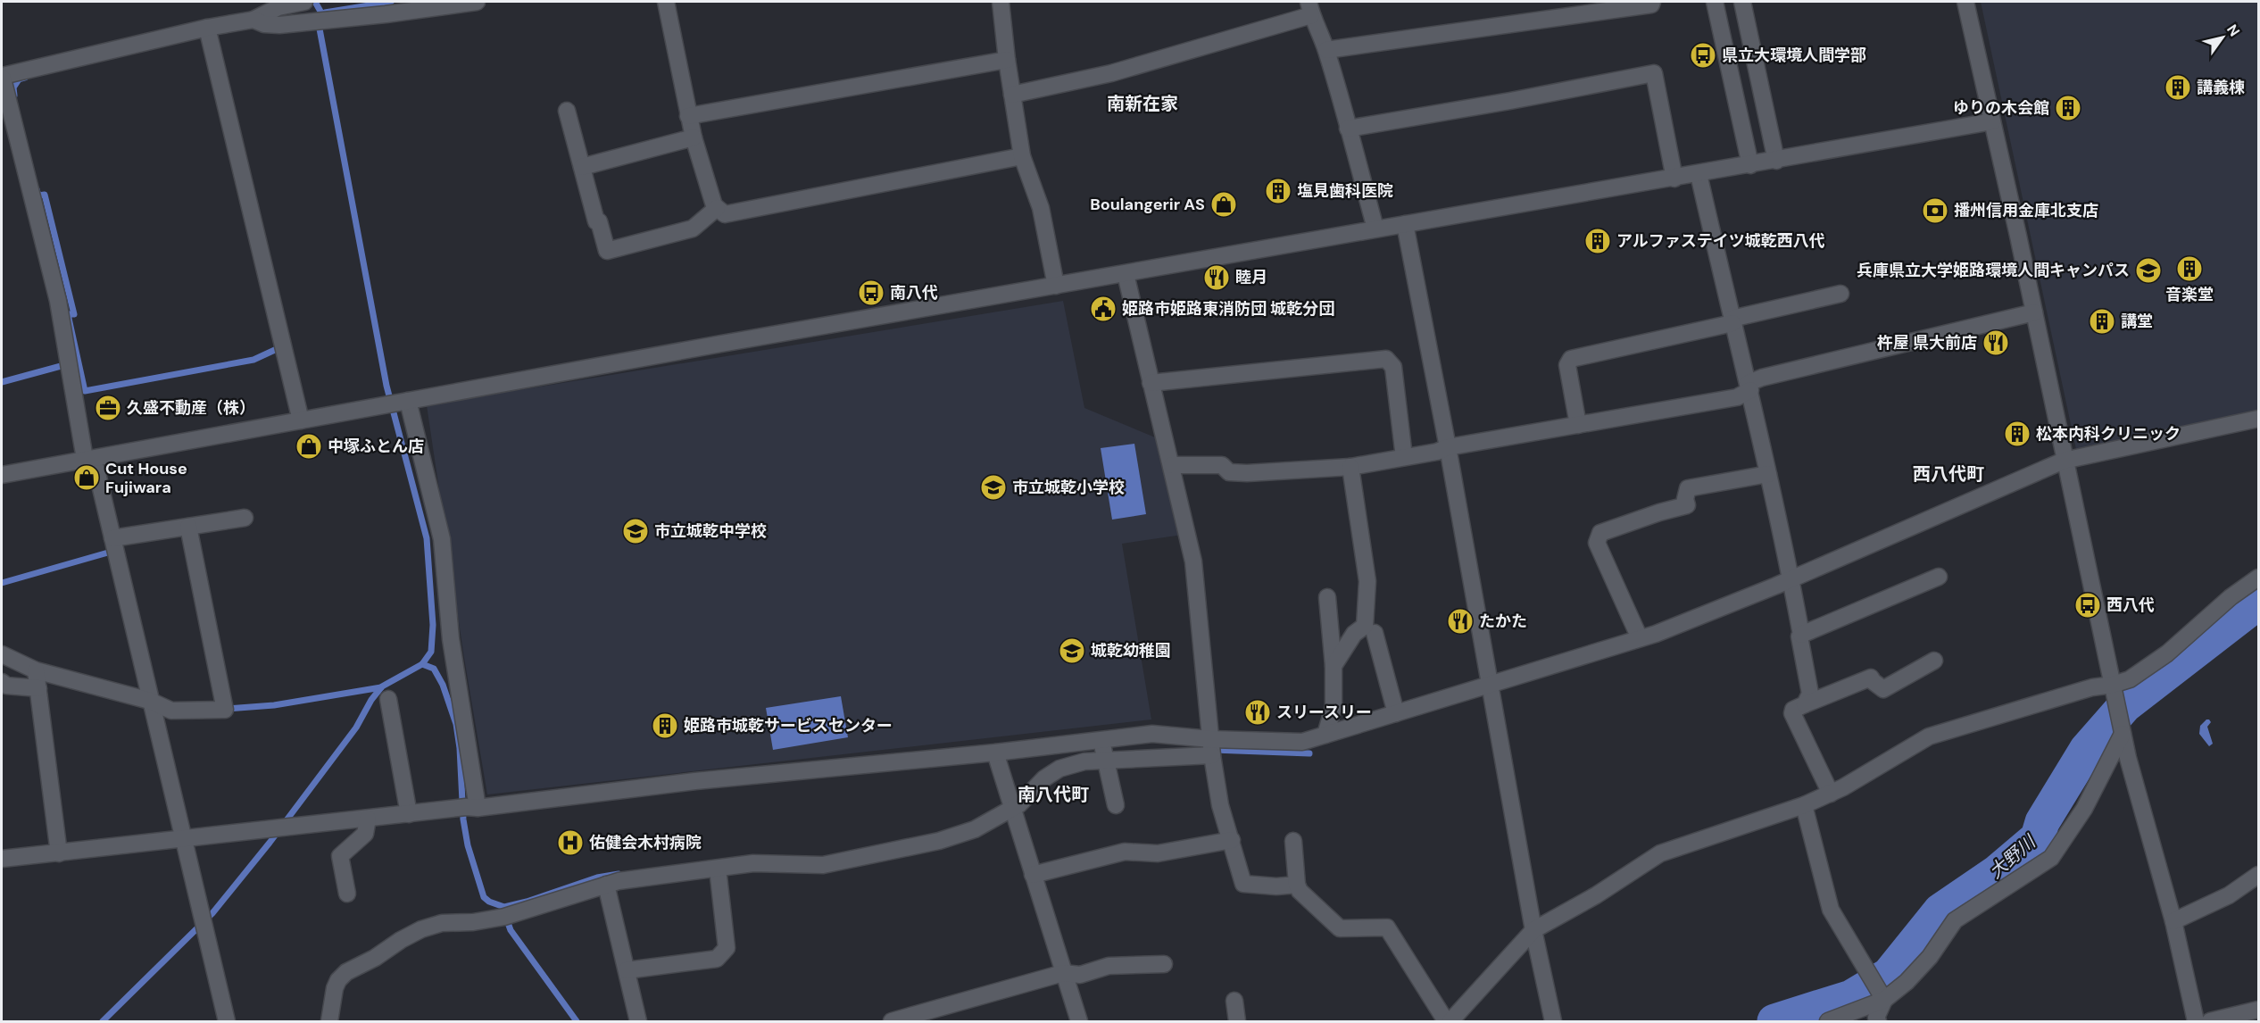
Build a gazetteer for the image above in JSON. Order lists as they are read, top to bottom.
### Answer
{
  "districts": ["南新在家", "西八代町", "南八代町"],
  "water": ["大野川"],
  "places": {
    "bus stop": ["県立大環境人間学部", "南八代", "西八代"],
    "building": [
      "講義棟",
      "ゆりの木会館",
      "塩見歯科医院",
      "アルファステイツ城乾西八代",
      "音楽堂",
      "講堂",
      "松本内科クリニック",
      "姫路市城乾サービスセンター"
    ],
    "shop": ["Boulangerir AS", "中塚ふとん店", "Cut House Fujiwara"],
    "bank": ["播州信用金庫北支店"],
    "school or university": [
      "兵庫県立大学姫路環境人間キャンパス",
      "市立城乾小学校",
      "市立城乾中学校",
      "城乾幼稚園"
    ],
    "restaurant": [
      "睦月",
      "杵屋 県大前店",
      "たかた",
      "スリースリー"
    ],
    "public building": ["姫路市姫路東消防団 城乾分団"],
    "office": ["久盛不動産（株）"],
    "hospital": ["佑健会木村病院"]
  },
  "north": "top right"
}
